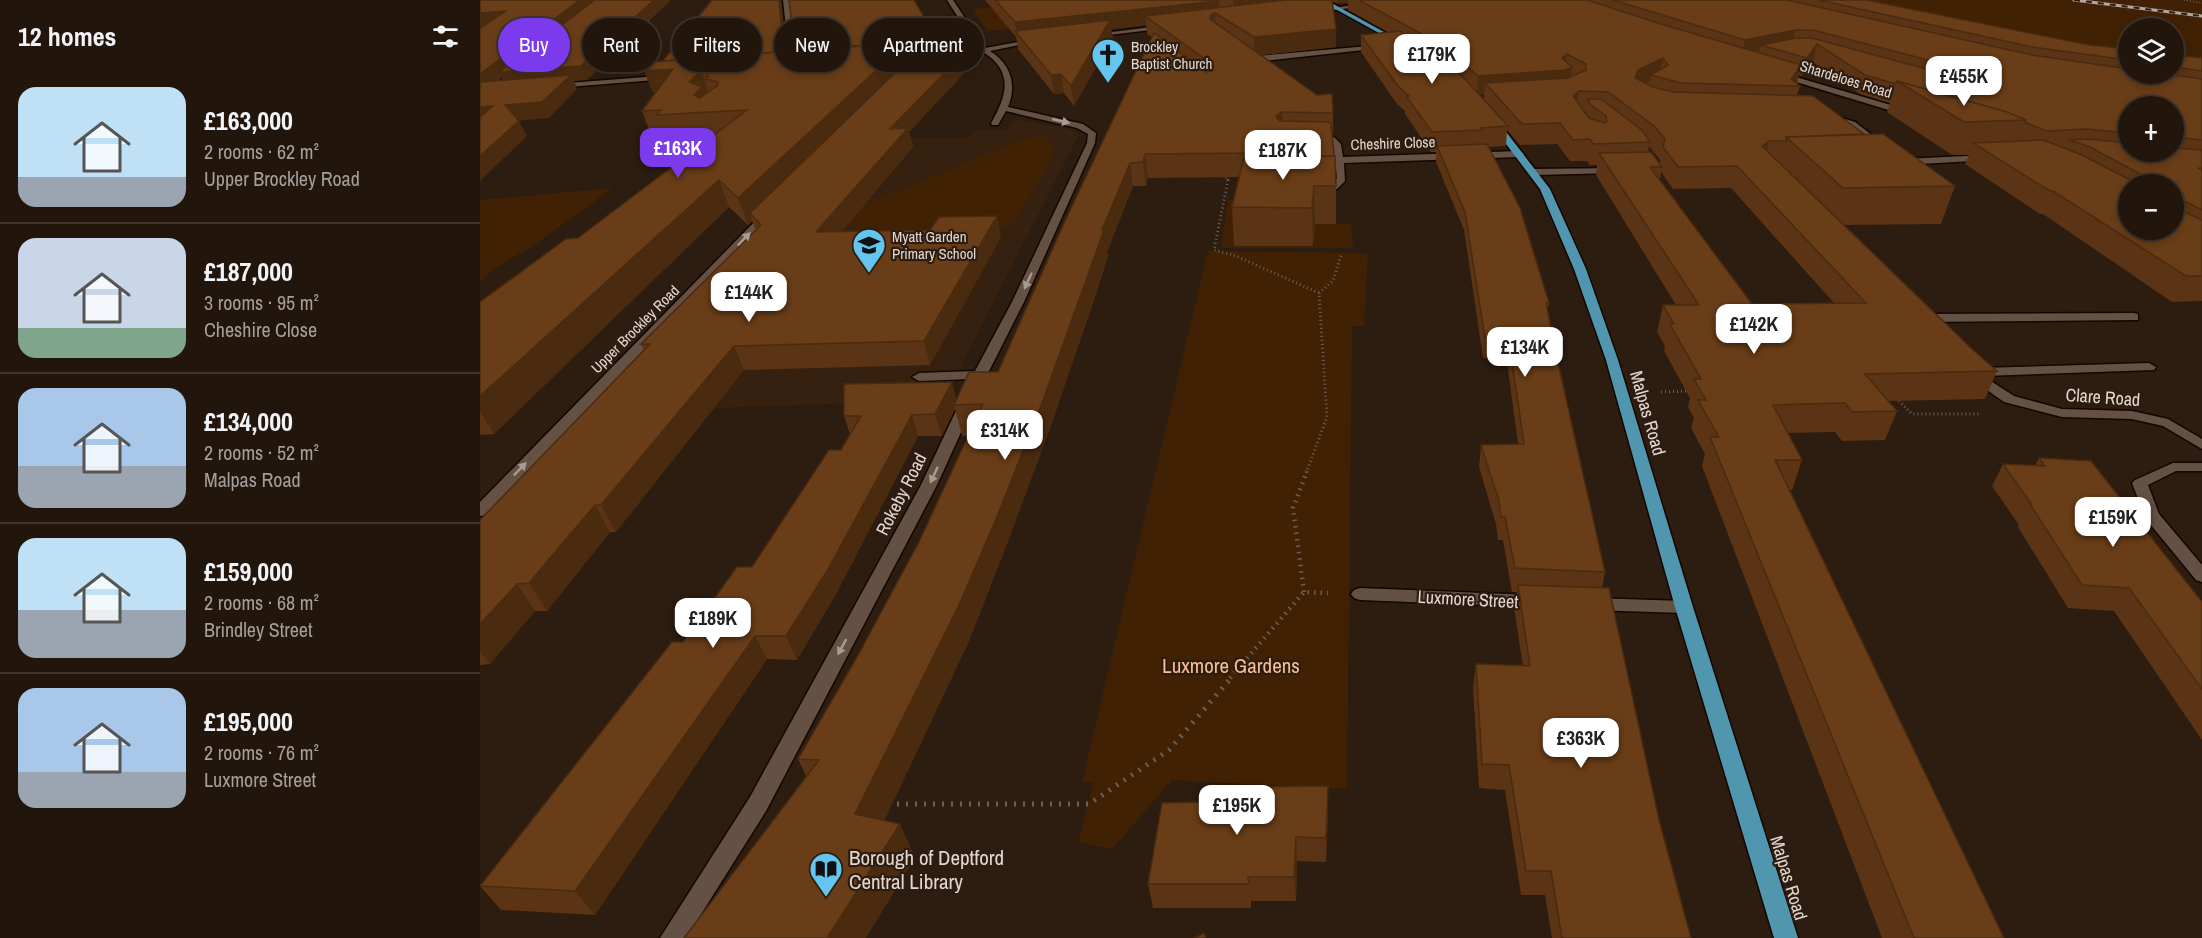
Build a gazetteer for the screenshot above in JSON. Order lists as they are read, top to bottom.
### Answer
{
  "streets": {
    "main road": ["Malpas Road"],
    "street": [
      "Shardeloes Road",
      "Cheshire Close",
      "Upper Brockley Road",
      "Clare Road",
      "Rokeby Road",
      "Luxmore Street"
    ]
  },
  "crossings": [
    ["Cheshire Close", "Malpas Road"]
  ],
  "one_way": ["Upper Brockley Road", "Rokeby Road"],
  "parks": ["Luxmore Gardens"],
  "places": {
    "church": ["Brockley Baptist Church"],
    "school or university": ["Myatt Garden Primary School"],
    "library": ["Borough of Deptford Central Library"]
  },
  "page": {
    "heading": "12 homes",
    "map_buttons": ["+", "−"],
    "chip": [
      "Buy",
      "Rent",
      "Filters",
      "New",
      "Apartment"
    ],
    "price": [
      "£179K",
      "£455K",
      "£163K",
      "£187K",
      "£144K",
      "£142K",
      "£134K",
      "£314K",
      "£159K",
      "£189K",
      "£363K",
      "£195K"
    ],
    "list": [
      {
        "name": "£163,000",
        "note": "2 rooms · 62 m² · Upper Brockley Road"
      },
      {
        "name": "£187,000",
        "note": "3 rooms · 95 m² · Cheshire Close"
      },
      {
        "name": "£134,000",
        "note": "2 rooms · 52 m² · Malpas Road"
      },
      {
        "name": "£159,000",
        "note": "2 rooms · 68 m² · Brindley Street"
      },
      {
        "name": "£195,000",
        "note": "2 rooms · 76 m² · Luxmore Street"
      }
    ]
  }
}
